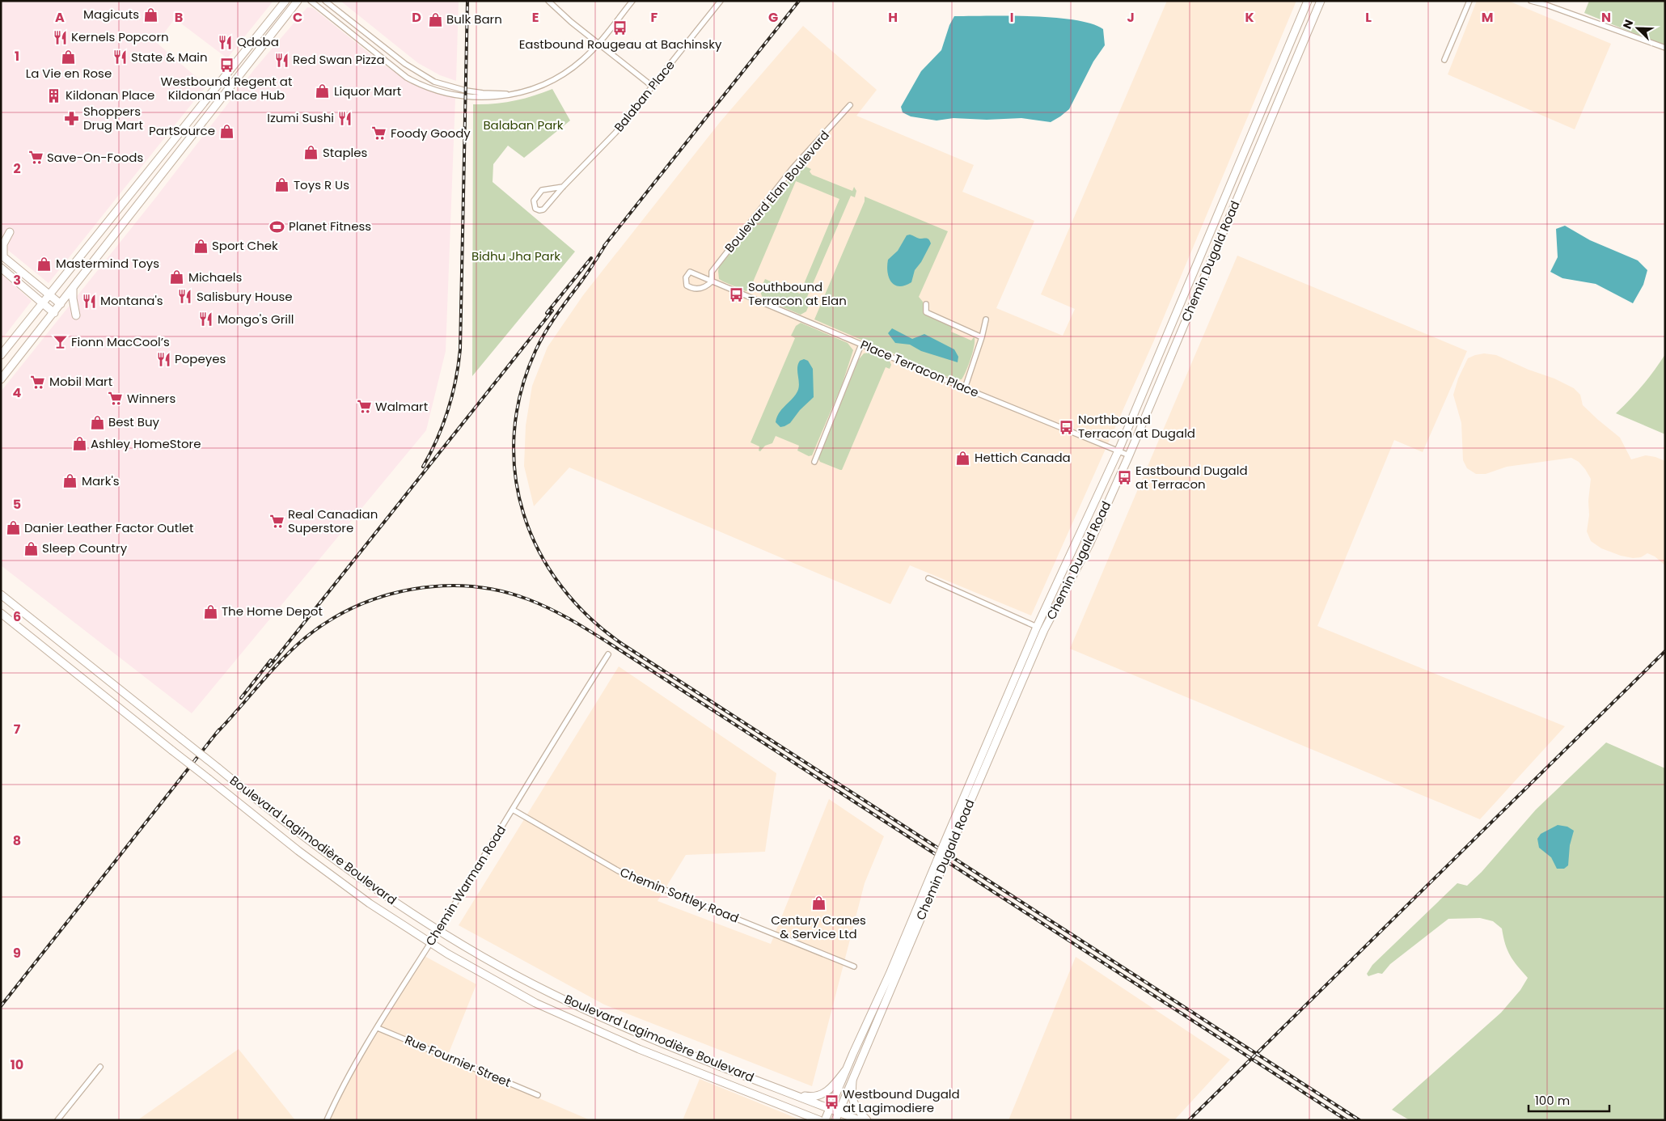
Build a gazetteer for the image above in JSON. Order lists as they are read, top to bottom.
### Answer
{
  "streets": {
    "main road": ["Chemin Dugald Road", "Boulevard Lagimodière Boulevard"],
    "street": [
      "Balaban Place",
      "Boulevard Elan Boulevard",
      "Place Terracon Place",
      "Chemin Warman Road",
      "Chemin Softley Road",
      "Rue Fournier Street"
    ]
  },
  "crossings": [
    ["Boulevard Elan Boulevard", "Place Terracon Place"],
    ["Chemin Dugald Road", "Place Terracon Place"],
    ["Chemin Dugald Road", "Boulevard Lagimodière Boulevard"],
    ["Boulevard Lagimodière Boulevard", "Chemin Warman Road"],
    ["Chemin Warman Road", "Chemin Softley Road"],
    ["Chemin Warman Road", "Rue Fournier Street"]
  ],
  "parks": ["Balaban Park", "Bidhu Jha Park"],
  "places": {
    "shop": [
      "Magicuts",
      "Bulk Barn",
      "La Vie en Rose",
      "Liquor Mart",
      "PartSource",
      "Staples",
      "Toys R Us",
      "Sport Chek",
      "Mastermind Toys",
      "Michaels",
      "Best Buy",
      "Ashley HomeStore",
      "Hettich Canada",
      "Mark's",
      "Danier Leather Factor Outlet",
      "Sleep Country",
      "The Home Depot",
      "Century Cranes & Service Ltd"
    ],
    "bus stop": [
      "Eastbound Rougeau at Bachinsky",
      "Westbound Regent at Kildonan Place Hub",
      "Southbound Terracon at Elan",
      "Northbound Terracon at Dugald",
      "Eastbound Dugald at Terracon",
      "Westbound Dugald at Lagimodiere"
    ],
    "restaurant": [
      "Kernels Popcorn",
      "Qdoba",
      "State & Main",
      "Red Swan Pizza",
      "Izumi Sushi",
      "Salisbury House",
      "Montana's",
      "Mongo's Grill",
      "Popeyes"
    ],
    "building": ["Kildonan Place"],
    "pharmacy": ["Shoppers Drug Mart"],
    "supermarket": [
      "Foody Goody",
      "Save-On-Foods",
      "Mobil Mart",
      "Winners",
      "Walmart",
      "Real Canadian Superstore"
    ],
    "sports": ["Planet Fitness"],
    "bar": ["Fionn MacCool’s"]
  },
  "scale_bar": "100 m",
  "north": "top left",
  "grid": {
    "columns": [
      "A",
      "B",
      "C",
      "D",
      "E",
      "F",
      "G",
      "H",
      "I",
      "J",
      "K",
      "L",
      "M",
      "N"
    ],
    "rows": [
      "1",
      "2",
      "3",
      "4",
      "5",
      "6",
      "7",
      "8",
      "9",
      "10"
    ]
  }
}
